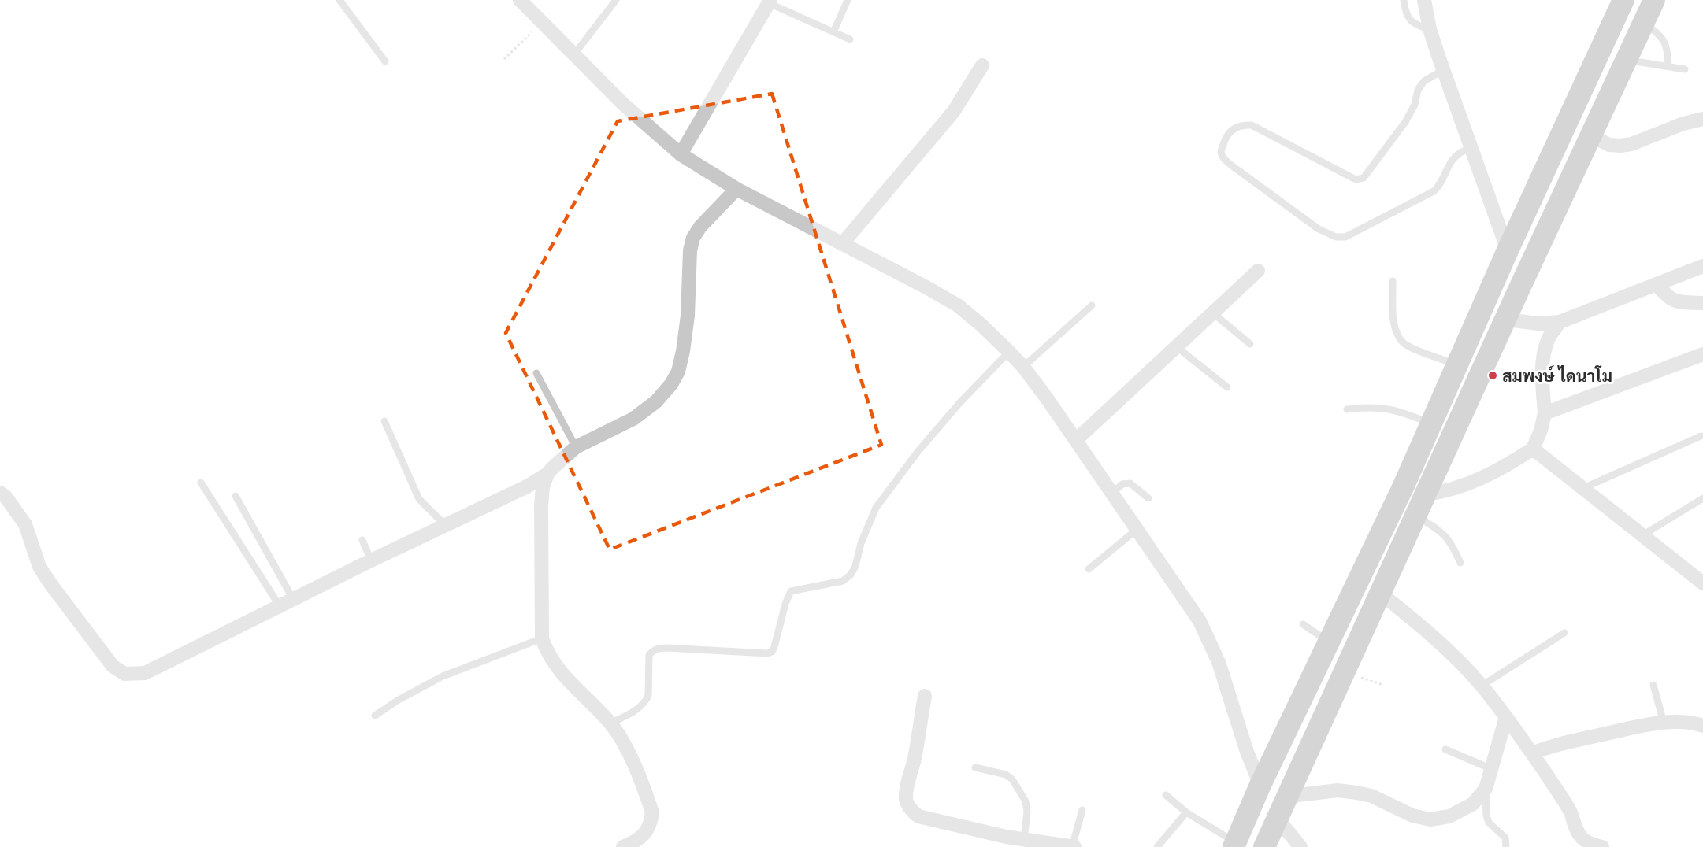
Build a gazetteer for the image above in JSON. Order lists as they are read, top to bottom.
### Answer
{
  "places": ["สมพงษ์ ไดนาโม"]
}
